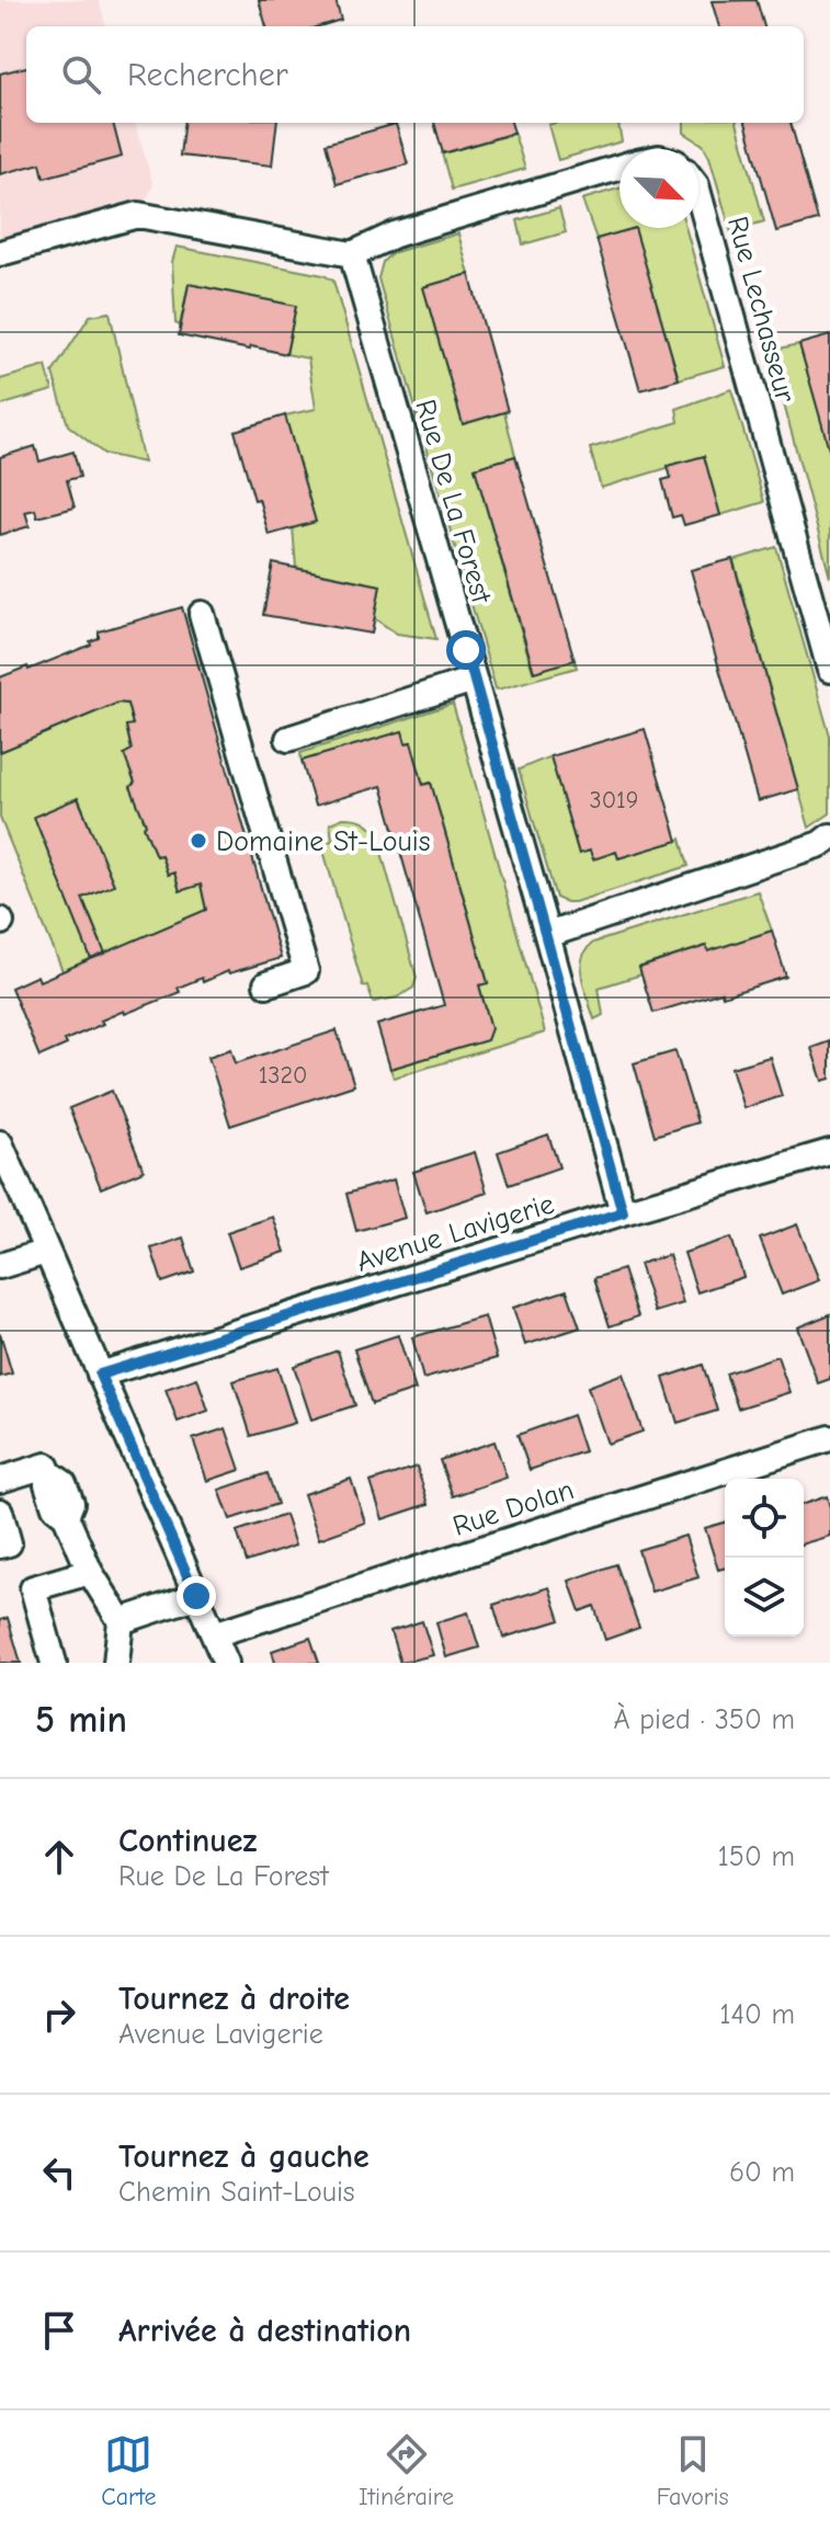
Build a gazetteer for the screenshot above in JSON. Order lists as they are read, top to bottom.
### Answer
{
  "streets": {
    "street": [
      "Rue Lechasseur",
      "Rue De La Forest",
      "Avenue Lavigerie",
      "Rue Dolan"
    ]
  },
  "crossings": [
    ["Rue De La Forest", "Avenue Lavigerie"]
  ],
  "places": ["Domaine St-Louis"],
  "house_numbers": ["3019", "1320"],
  "north": "bottom right",
  "page": {
    "search": "Rechercher",
    "heading": ["5 min", "À pied · 350 m"],
    "list": [
      ["Continuez", "Rue De La Forest", "150 m"],
      ["Tournez à droite", "Avenue Lavigerie", "140 m"],
      ["Tournez à gauche", "Chemin Saint-Louis", "60 m"],
      "Arrivée à destination"
    ],
    "nav": ["Carte", "Itinéraire", "Favoris"]
  }
}
